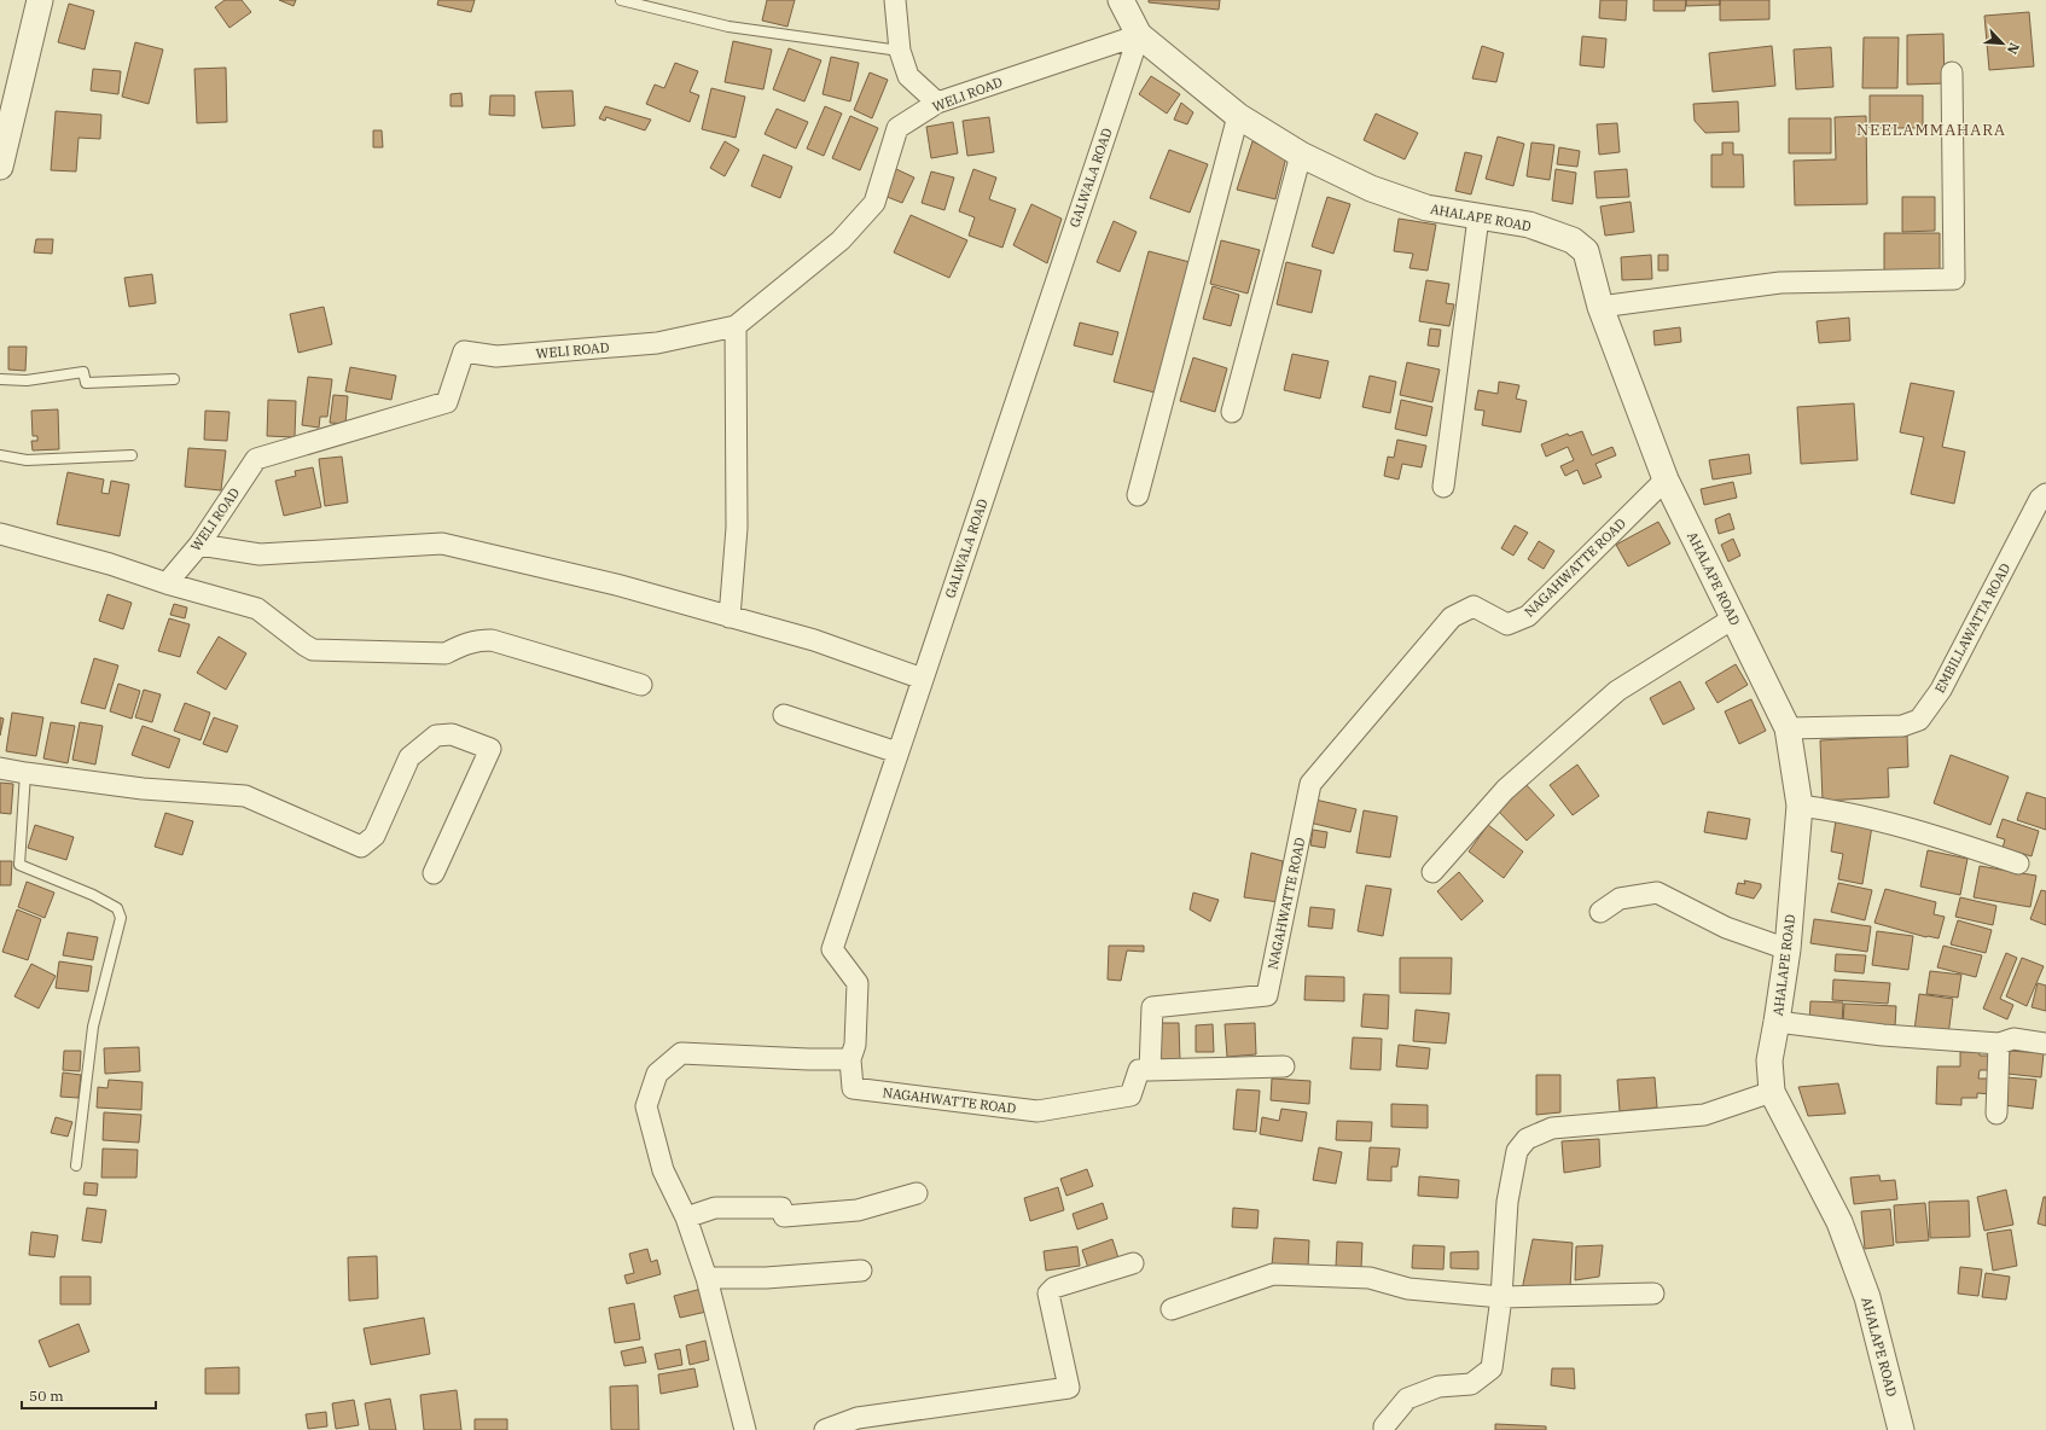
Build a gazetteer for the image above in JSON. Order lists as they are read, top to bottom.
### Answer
{
  "streets": {
    "street": [
      "WELI ROAD",
      "GALWALA ROAD",
      "AHALAPE ROAD",
      "NAGAHWATTE ROAD",
      "EMBILLAWATTA ROAD"
    ]
  },
  "crossings": [
    ["WELI ROAD", "GALWALA ROAD"],
    ["WELI ROAD", "AHALAPE ROAD"],
    ["GALWALA ROAD", "AHALAPE ROAD"],
    ["GALWALA ROAD", "NAGAHWATTE ROAD"],
    ["AHALAPE ROAD", "NAGAHWATTE ROAD"],
    ["AHALAPE ROAD", "EMBILLAWATTA ROAD"]
  ],
  "districts": ["NEELAMMAHARA"],
  "scale_bar": "50 m",
  "north": "bottom right"
}
